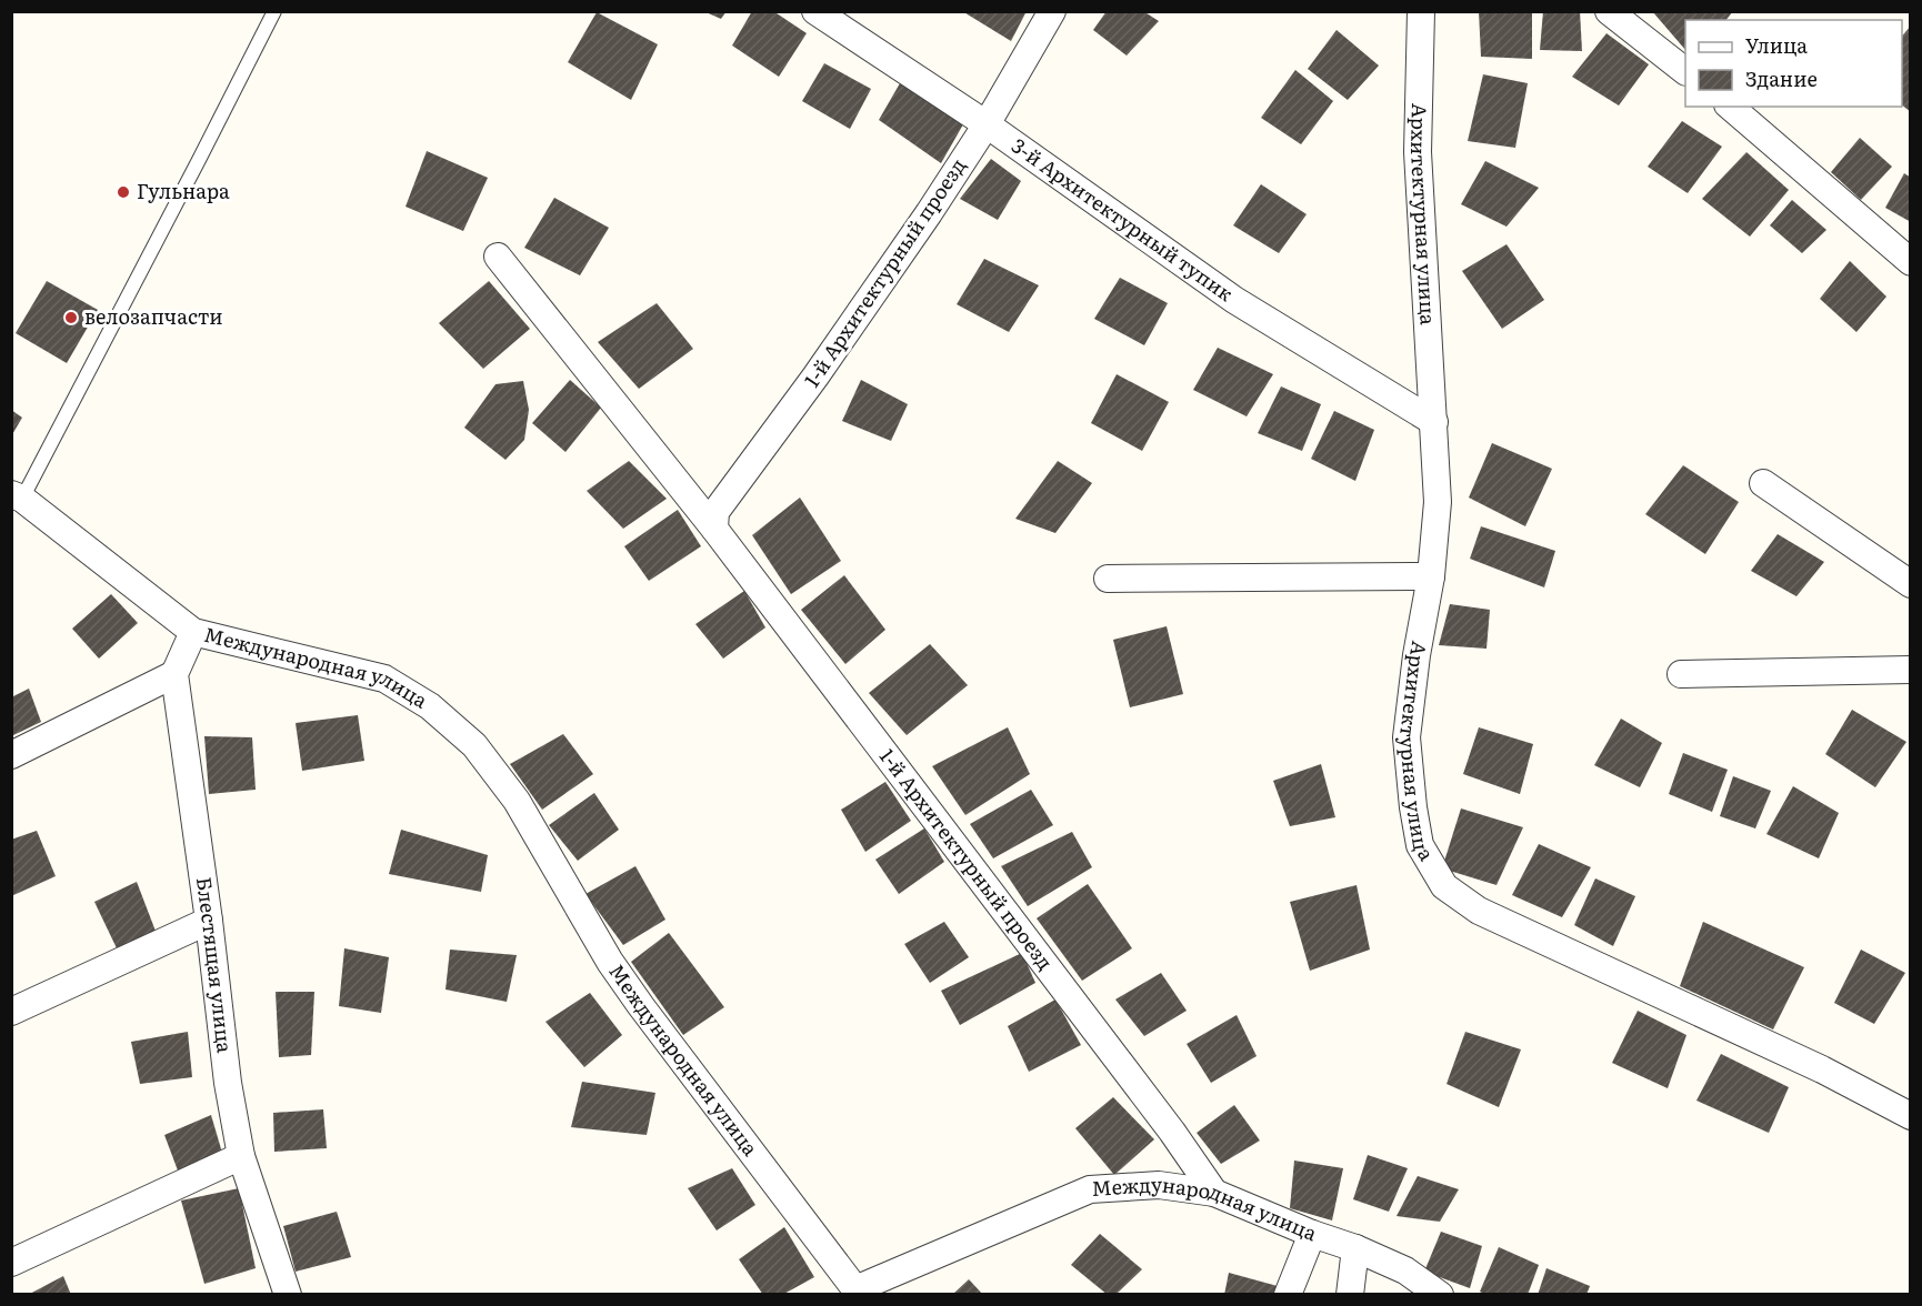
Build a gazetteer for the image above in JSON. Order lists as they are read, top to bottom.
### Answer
{
  "streets": {
    "street": [
      "Архитектурная улица",
      "3-й Архитектурный тупик",
      "1-й Архитектурный проезд",
      "Международная улица",
      "Блестящая улица"
    ]
  },
  "crossings": [
    ["Архитектурная улица", "3-й Архитектурный тупик"],
    ["3-й Архитектурный тупик", "1-й Архитектурный проезд"],
    ["1-й Архитектурный проезд", "Международная улица"]
  ],
  "places": ["Гульнара", "велозапчасти"],
  "legend": ["Улица", "Здание"]
}
